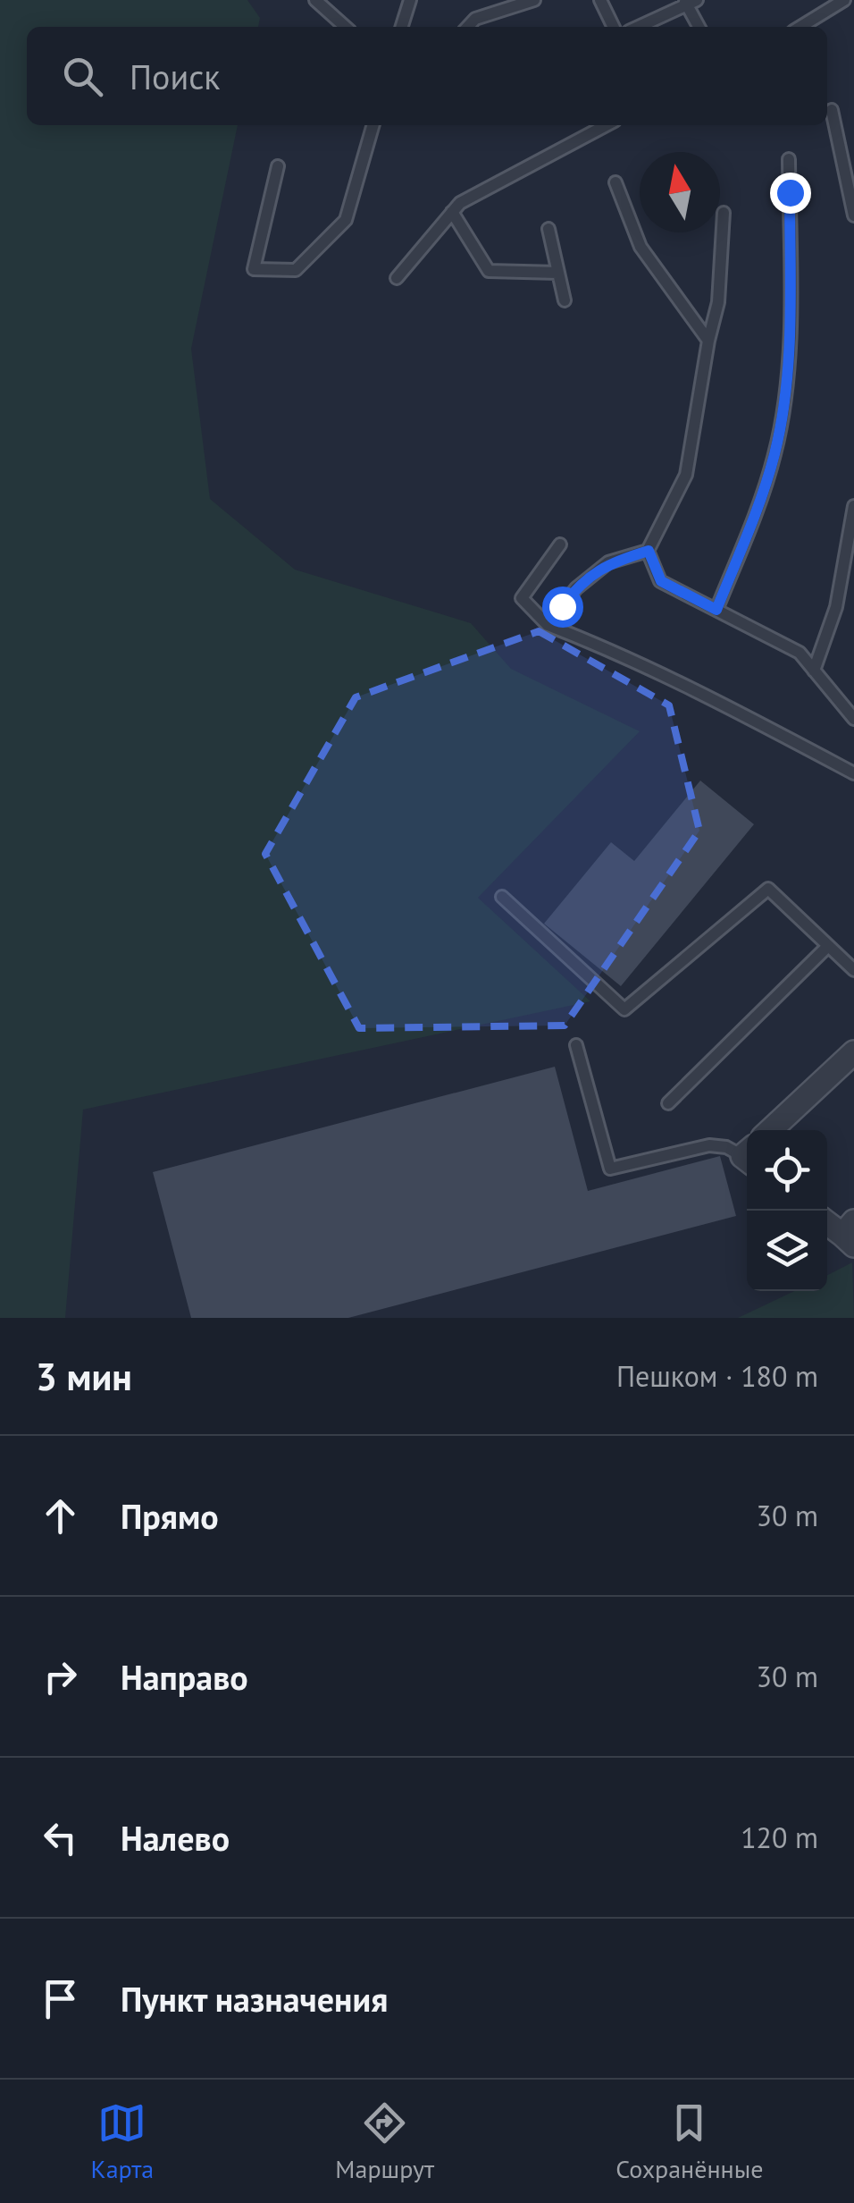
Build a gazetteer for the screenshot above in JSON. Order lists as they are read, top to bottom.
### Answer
{
  "north": "top",
  "page": {
    "search": "Поиск",
    "heading": ["3 мин", "Пешком · 180 m"],
    "list": [
      ["Прямо", "30 m"],
      ["Направо", "30 m"],
      ["Налево", "120 m"],
      "Пункт назначения"
    ],
    "nav": ["Карта", "Маршрут", "Сохранённые"]
  }
}
